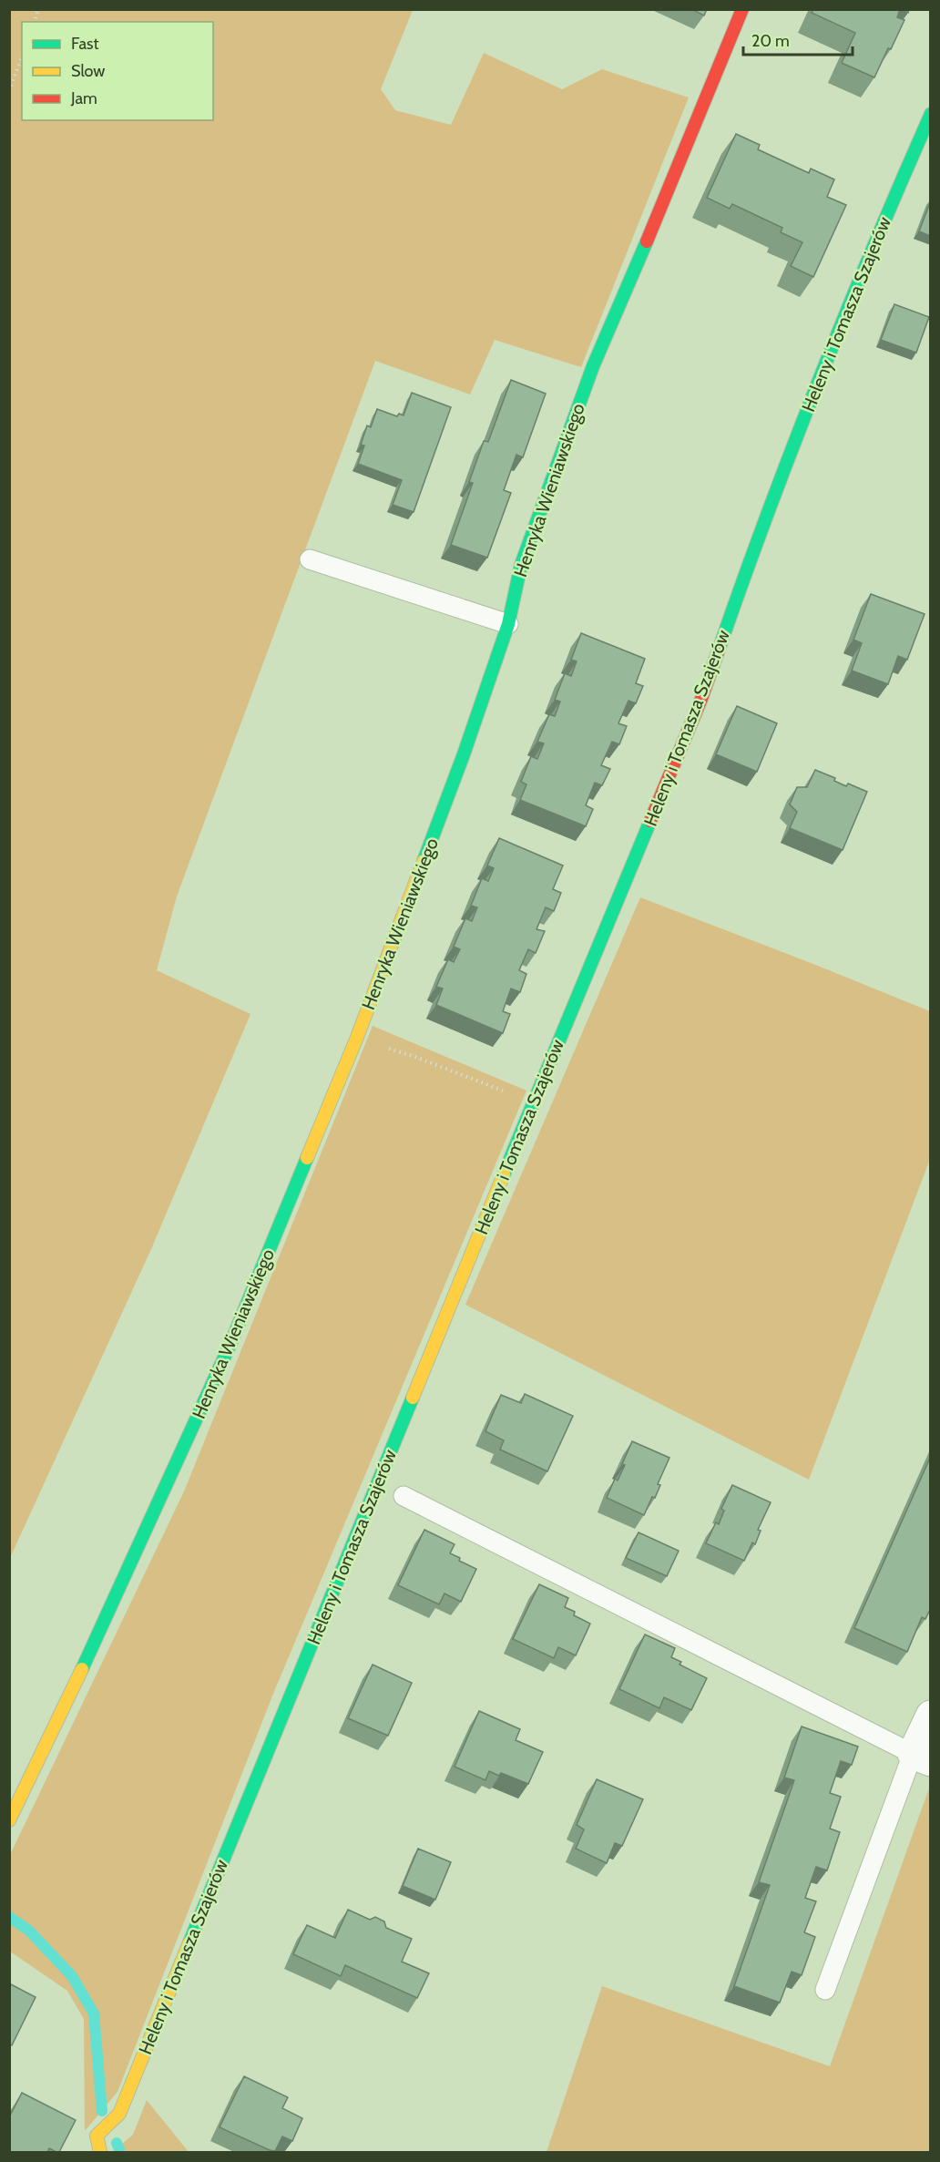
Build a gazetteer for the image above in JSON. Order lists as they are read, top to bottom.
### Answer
{
  "streets": {
    "street": ["Heleny i Tomasza Szajerów", "Henryka Wieniawskiego"]
  },
  "legend": ["Fast", "Slow", "Jam"],
  "scale_bar": "20 m"
}
